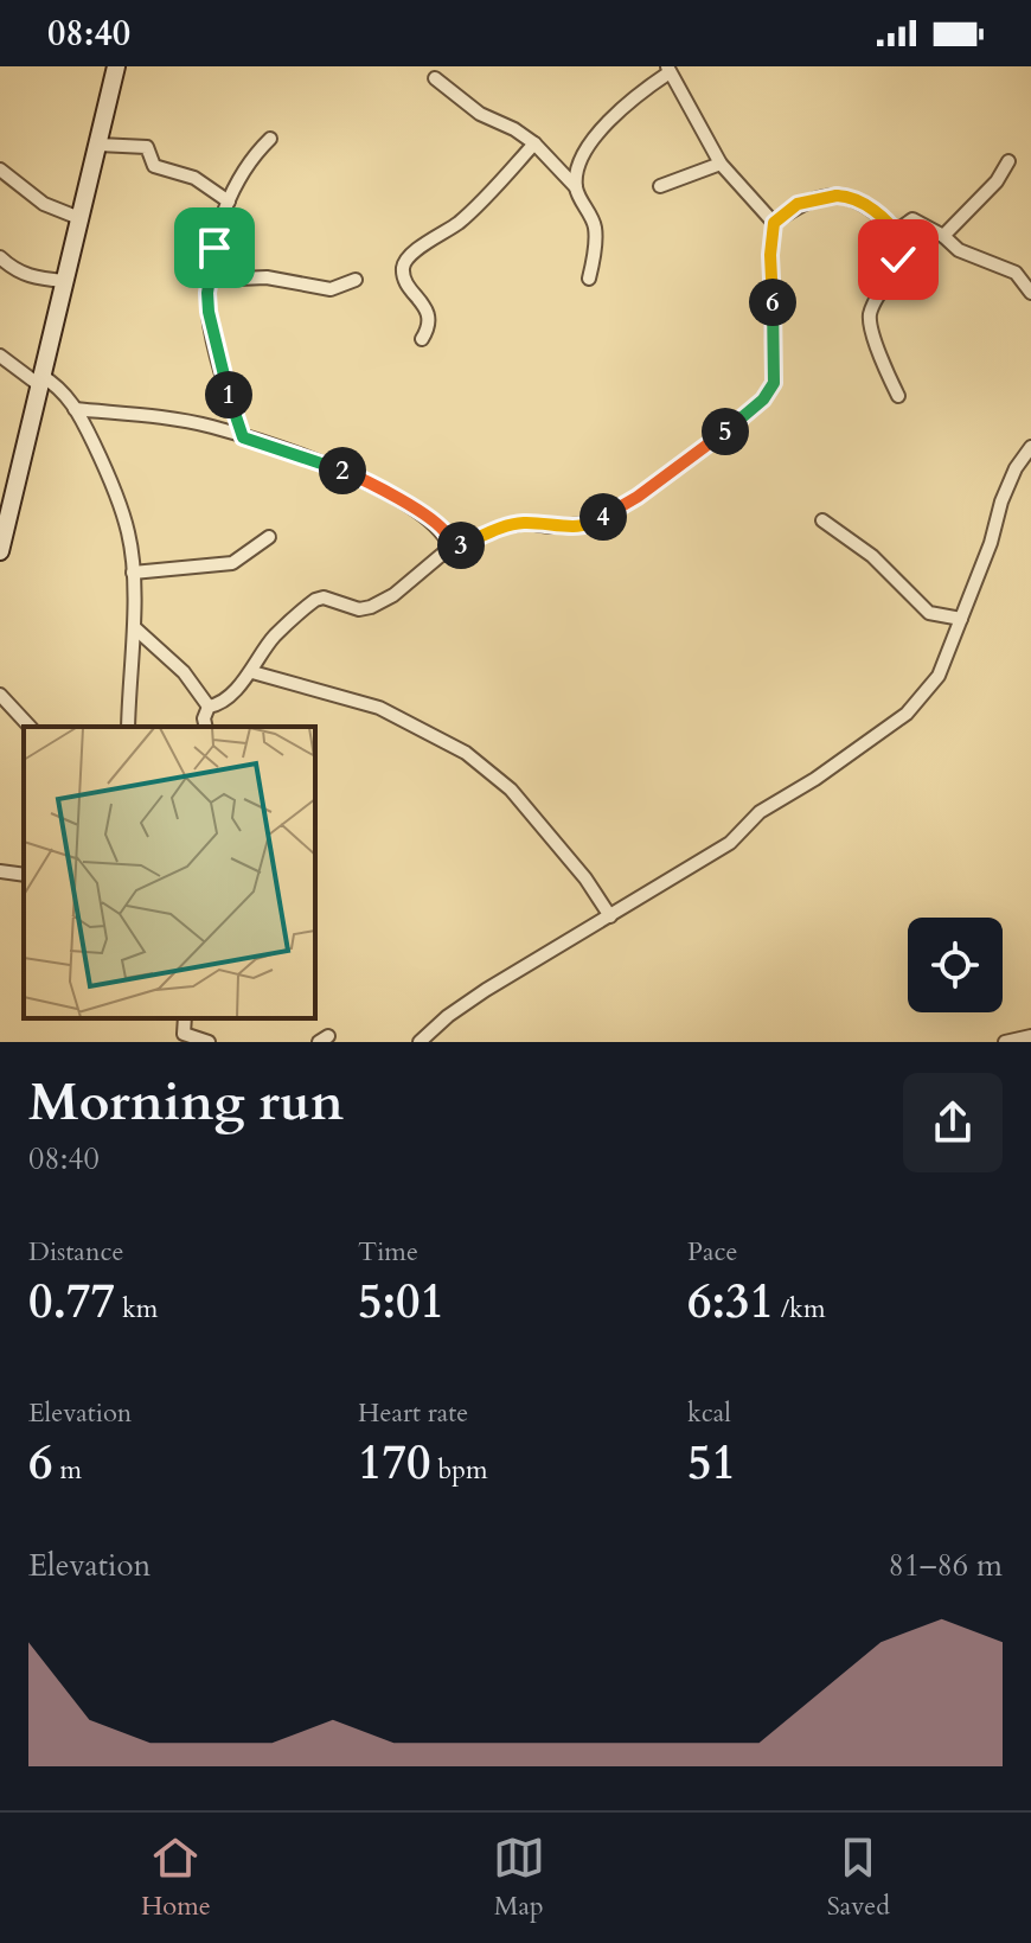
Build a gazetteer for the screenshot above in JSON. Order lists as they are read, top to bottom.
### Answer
{
  "page": {
    "status": "08:40",
    "pins": [
      "6",
      "1",
      "5",
      "2",
      "4",
      "3"
    ],
    "heading": ["Morning run", "08:40"],
    "stats": [
      ["Distance", "0.77 km"],
      ["Time", "5:01"],
      ["Pace", "6:31 /km"],
      ["Elevation", "6 m"],
      ["Heart rate", "170 bpm"],
      ["kcal", "51"]
    ],
    "chart": ["Elevation", "81–86 m"],
    "tabs": ["Home", "Map", "Saved"]
  }
}
